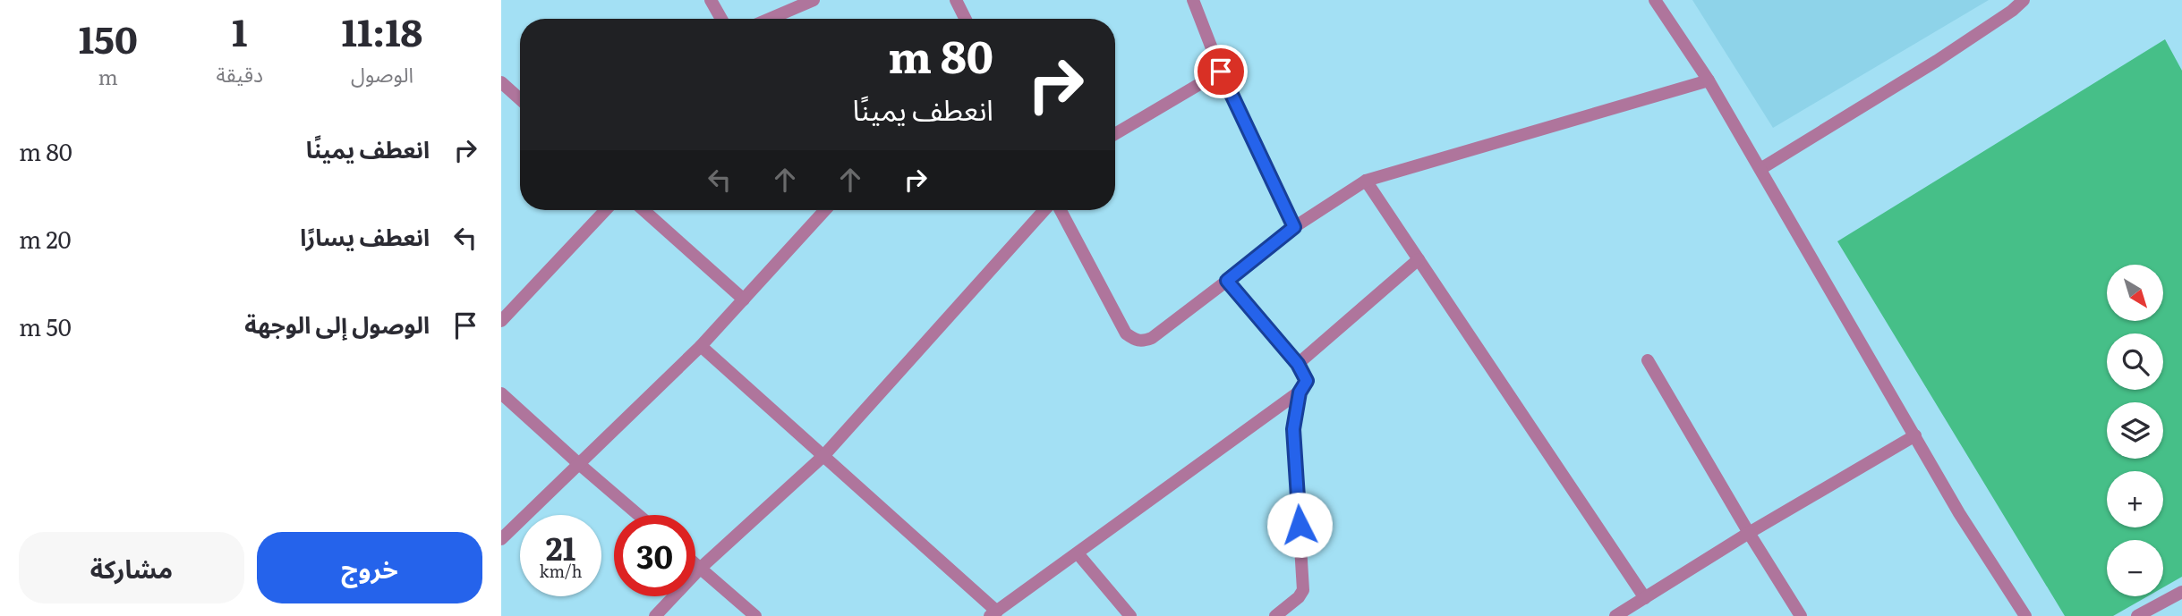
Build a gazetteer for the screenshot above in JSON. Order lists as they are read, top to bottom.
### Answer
{
  "north": "bottom right",
  "page": {
    "eta": [
      "11:18",
      "الوصول",
      "1",
      "دقيقة",
      "150",
      "m"
    ],
    "turn": ["80 m", "انعطف يمينًا"],
    "list": [
      {
        "name": "انعطف يمينًا",
        "value": "80 m"
      },
      {
        "name": "انعطف يسارًا",
        "value": "20 m"
      },
      {
        "name": "الوصول إلى الوجهة",
        "value": "50 m"
      }
    ],
    "map_buttons": ["+", "−"],
    "speed": "21 km/h",
    "limit": "30",
    "buttons": ["خروج", "مشاركة"]
  }
}
